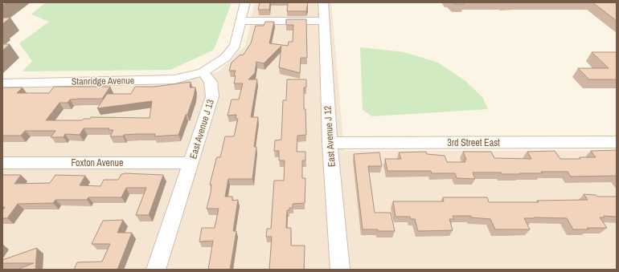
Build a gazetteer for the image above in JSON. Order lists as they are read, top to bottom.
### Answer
{
  "streets": {
    "street": [
      "Stanridge Avenue",
      "East Avenue J 13",
      "East Avenue J 12",
      "3rd Street East",
      "Foxton Avenue"
    ]
  },
  "crossings": [
    ["Stanridge Avenue", "East Avenue J 13"],
    ["East Avenue J 13", "Foxton Avenue"],
    ["East Avenue J 12", "3rd Street East"]
  ]
}
